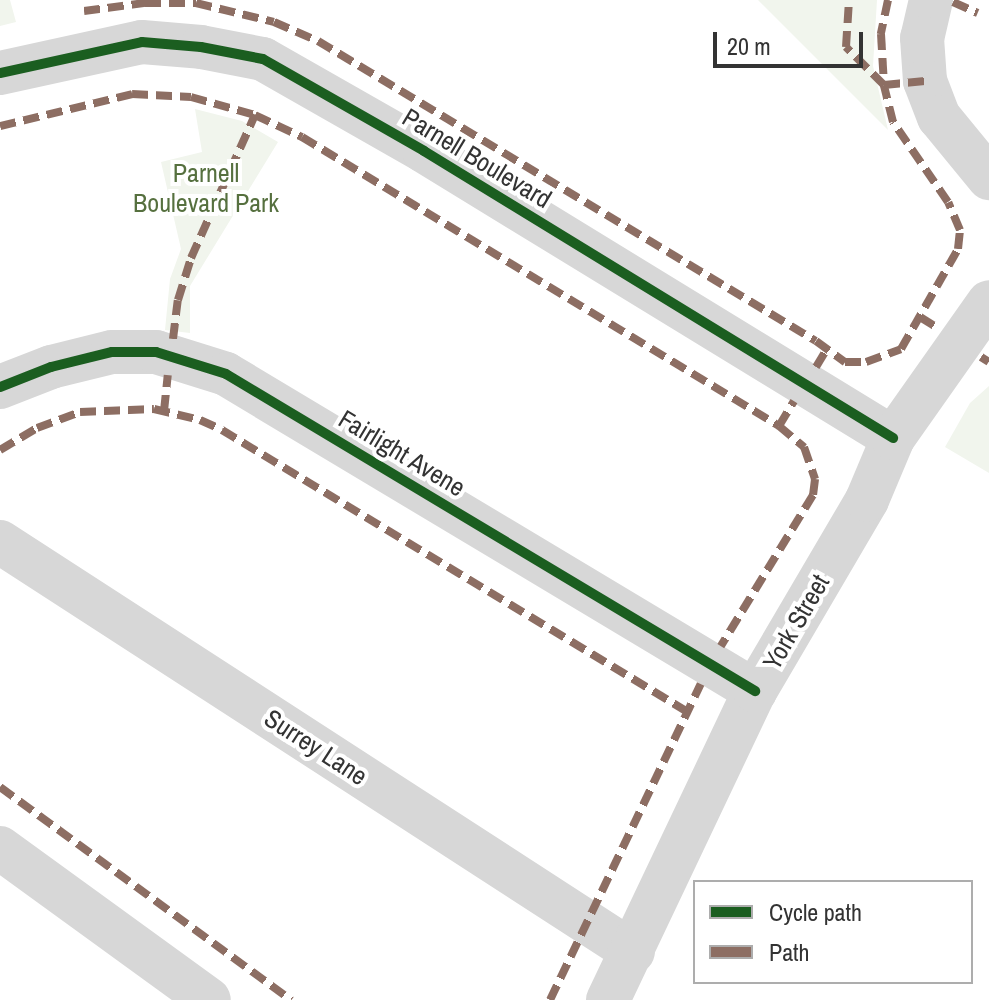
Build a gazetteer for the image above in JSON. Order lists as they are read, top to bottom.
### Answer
{
  "streets": {
    "street": [
      "Parnell Boulevard",
      "Fairlight Avene",
      "York Street",
      "Surrey Lane"
    ]
  },
  "crossings": [
    ["Parnell Boulevard", "York Street"],
    ["Fairlight Avene", "York Street"],
    ["York Street", "Surrey Lane"]
  ],
  "parks": ["Parnell Boulevard Park"],
  "legend": ["Cycle path", "Path"],
  "scale_bar": "20 m"
}
